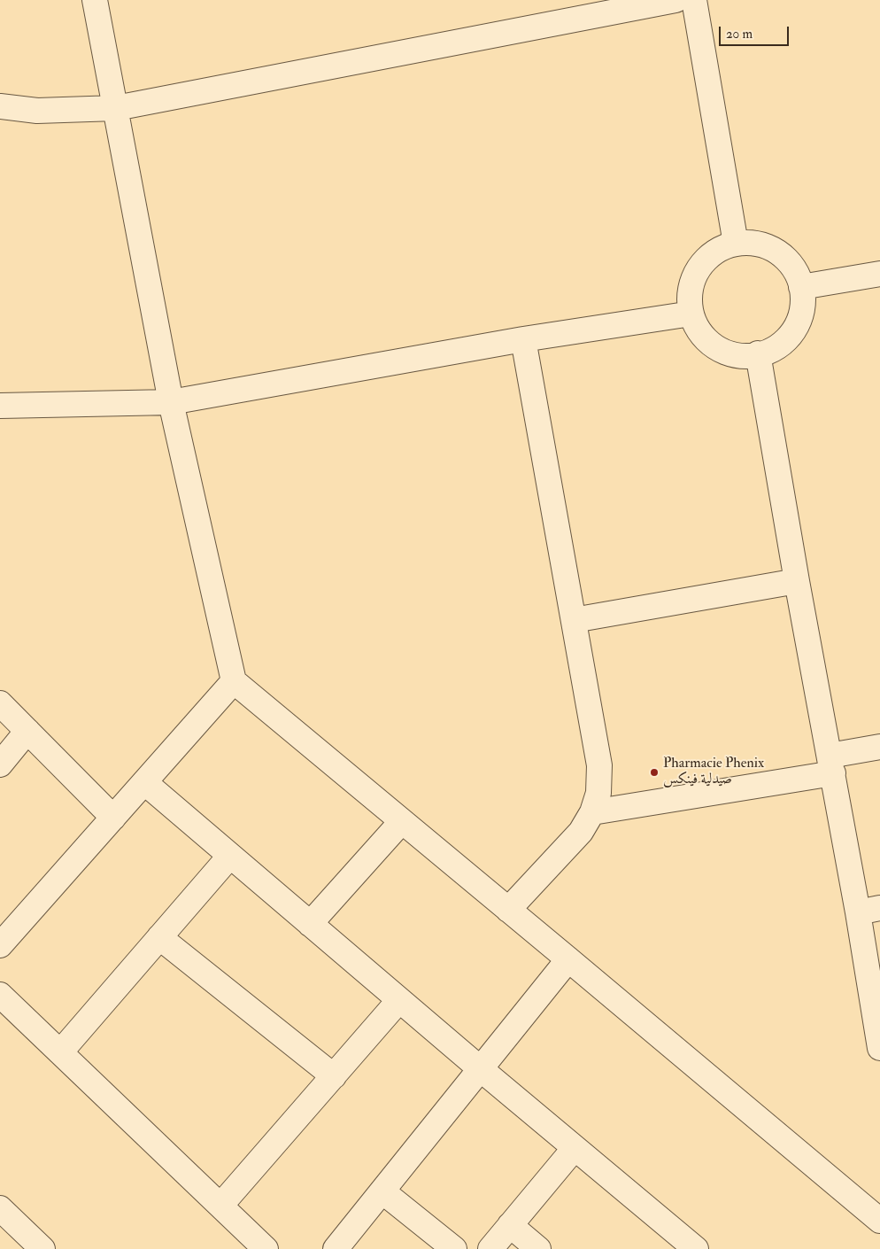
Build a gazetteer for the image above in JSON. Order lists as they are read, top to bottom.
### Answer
{
  "places": ["Pharmacie Phenix صيدلية فينكس"],
  "scale_bar": "20 m"
}
